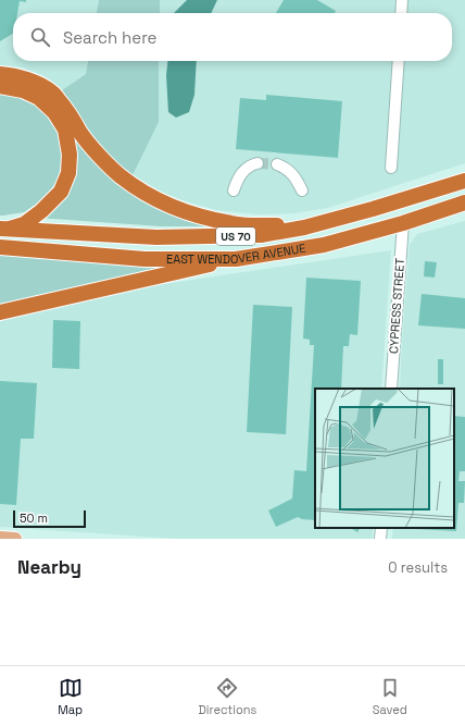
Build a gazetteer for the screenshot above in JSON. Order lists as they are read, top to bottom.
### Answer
{
  "streets": {
    "highway": ["US 70", "EAST WENDOVER AVENUE"],
    "street": ["CYPRESS STREET"]
  },
  "crossings": [
    ["EAST WENDOVER AVENUE", "CYPRESS STREET"]
  ],
  "scale_bar": "50 m",
  "page": {
    "search": "Search here",
    "scale": "50 m",
    "heading": ["Nearby", "0 results"],
    "nav": ["Map", "Directions", "Saved"]
  }
}
